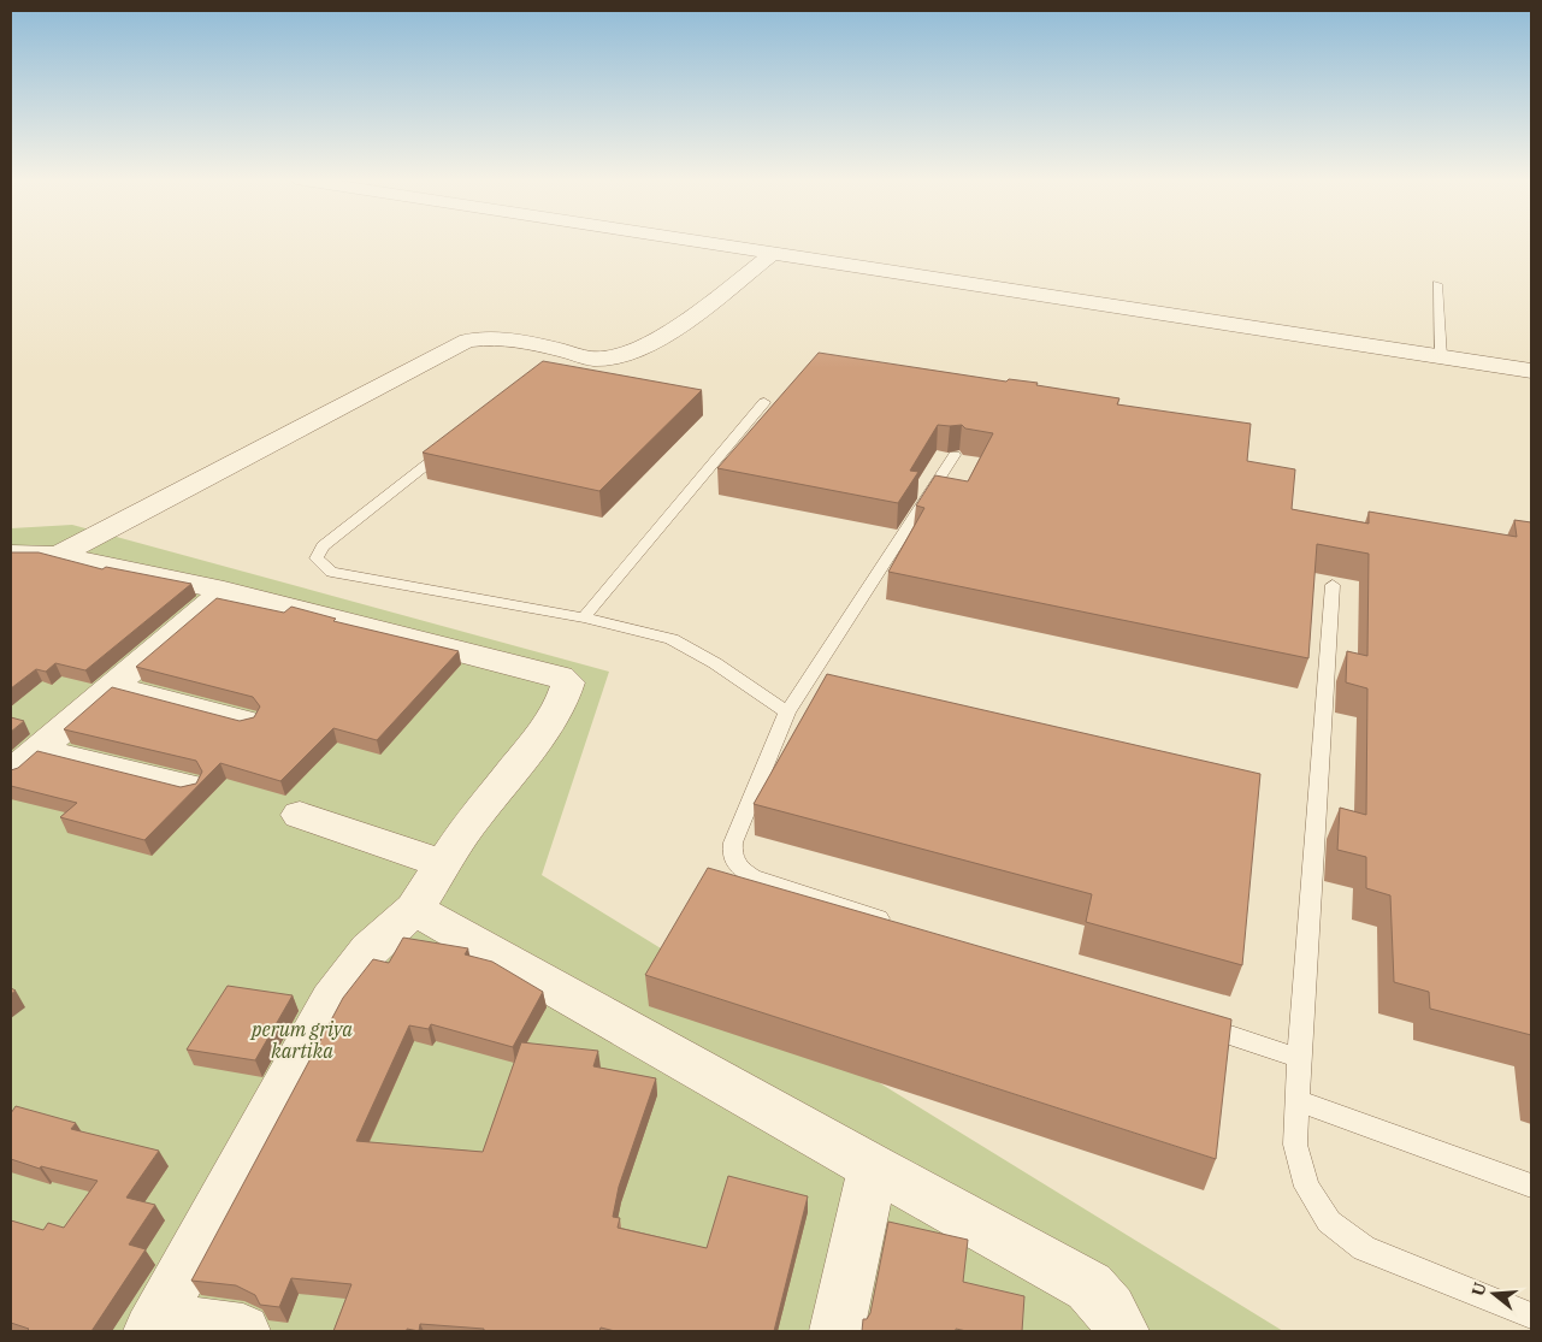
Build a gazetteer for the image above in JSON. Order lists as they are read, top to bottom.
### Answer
{
  "parks": ["perum griya kartika"],
  "north": "left"
}
